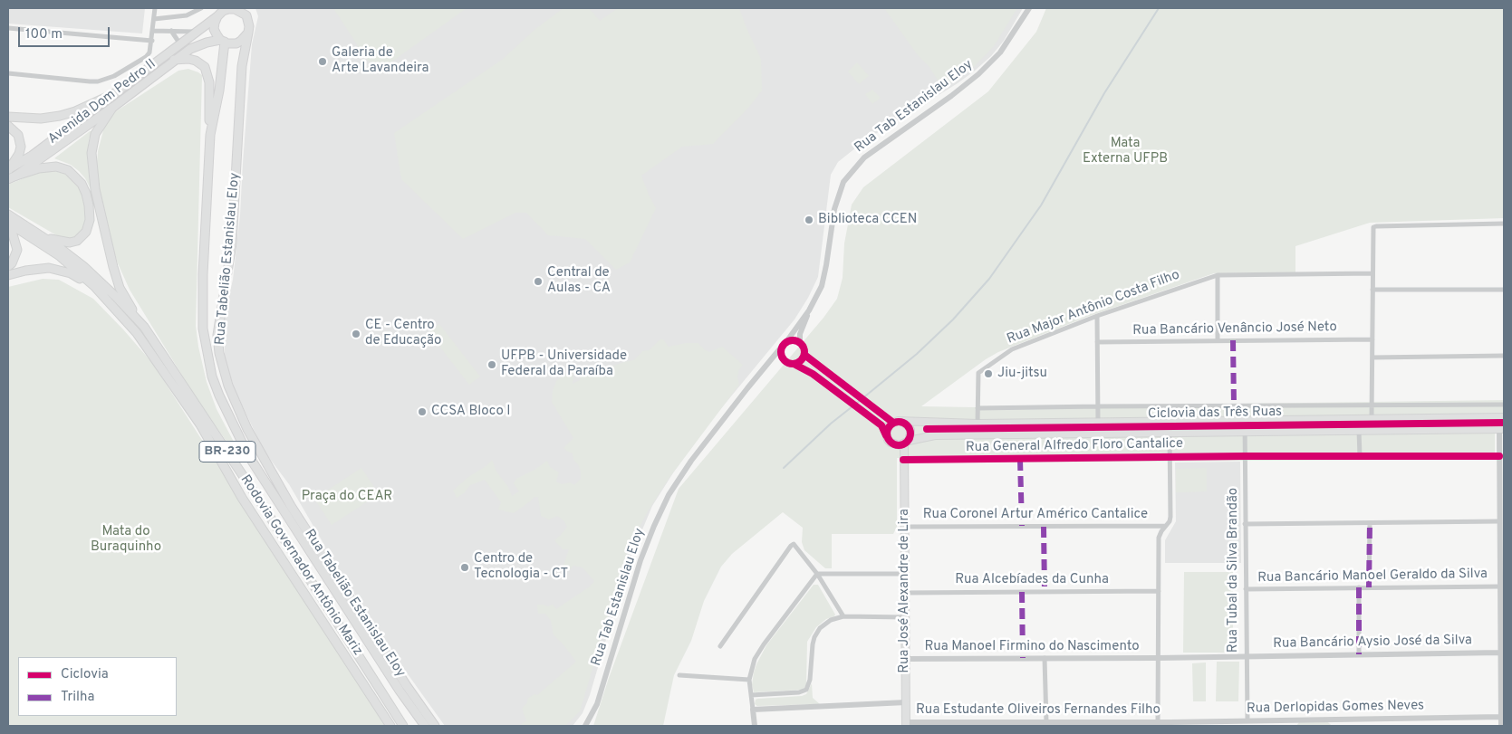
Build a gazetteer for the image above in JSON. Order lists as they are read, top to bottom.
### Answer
{
  "streets": {
    "main road": [
      "Avenida Dom Pedro II",
      "Rua Tabelião Estanislau Eloy",
      "Rua General Alfredo Floro Cantalice",
      "BR-230",
      "Rodovia Governador Antônio Mariz",
      "Rua José Alexandre de Lira"
    ],
    "street": [
      "Rua Tab Estanislau Eloy",
      "Rua Major Antônio Costa Filho",
      "Rua Bancário Venâncio José Neto",
      "Rua Coronel Artur Américo Cantalice",
      "Rua Tubal da Silva Brandão",
      "Rua Bancário Manoel Geraldo da Silva",
      "Rua Alcebíades da Cunha",
      "Rua Bancário Aysio José da Silva",
      "Rua Manoel Firmino do Nascimento",
      "Rua Derlopidas Gomes Neves",
      "Rua Estudante Oliveiros Fernandes Filho"
    ],
    "cycle path": ["Ciclovia das Três Ruas"]
  },
  "crossings": [
    ["Avenida Dom Pedro II", "Rua Tabelião Estanislau Eloy"],
    ["Rua Major Antônio Costa Filho", "Rua General Alfredo Floro Cantalice"],
    ["Rua General Alfredo Floro Cantalice", "Rua Tubal da Silva Brandão"],
    ["Rua General Alfredo Floro Cantalice", "Rua José Alexandre de Lira"],
    ["Rua Coronel Artur Américo Cantalice", "Rua José Alexandre de Lira"],
    ["Rua Tubal da Silva Brandão", "Rua Bancário Manoel Geraldo da Silva"],
    ["Rua Tubal da Silva Brandão", "Rua Bancário Aysio José da Silva"],
    ["Rua Tubal da Silva Brandão", "Rua Derlopidas Gomes Neves"],
    ["Rua Alcebíades da Cunha", "Rua José Alexandre de Lira"],
    ["Rua José Alexandre de Lira", "Rua Manoel Firmino do Nascimento"],
    ["Rua José Alexandre de Lira", "Rua Estudante Oliveiros Fernandes Filho"],
    ["Rua Bancário Aysio José da Silva", "Rua Manoel Firmino do Nascimento"],
    ["Rua Derlopidas Gomes Neves", "Rua Estudante Oliveiros Fernandes Filho"]
  ],
  "parks": ["Mata Externa UFPB", "Praça do CEAR", "Mata do Buraquinho"],
  "places": [
    "Galeria de Arte Lavandeira",
    "Biblioteca CCEN",
    "Central de Aulas - CA",
    "CE - Centro de Educação",
    "UFPB - Universidade Federal da Paraíba",
    "Jiu-jitsu",
    "CCSA Bloco I",
    "Centro de Tecnologia - CT"
  ],
  "legend": ["Ciclovia", "Trilha"],
  "scale_bar": "100 m"
}
